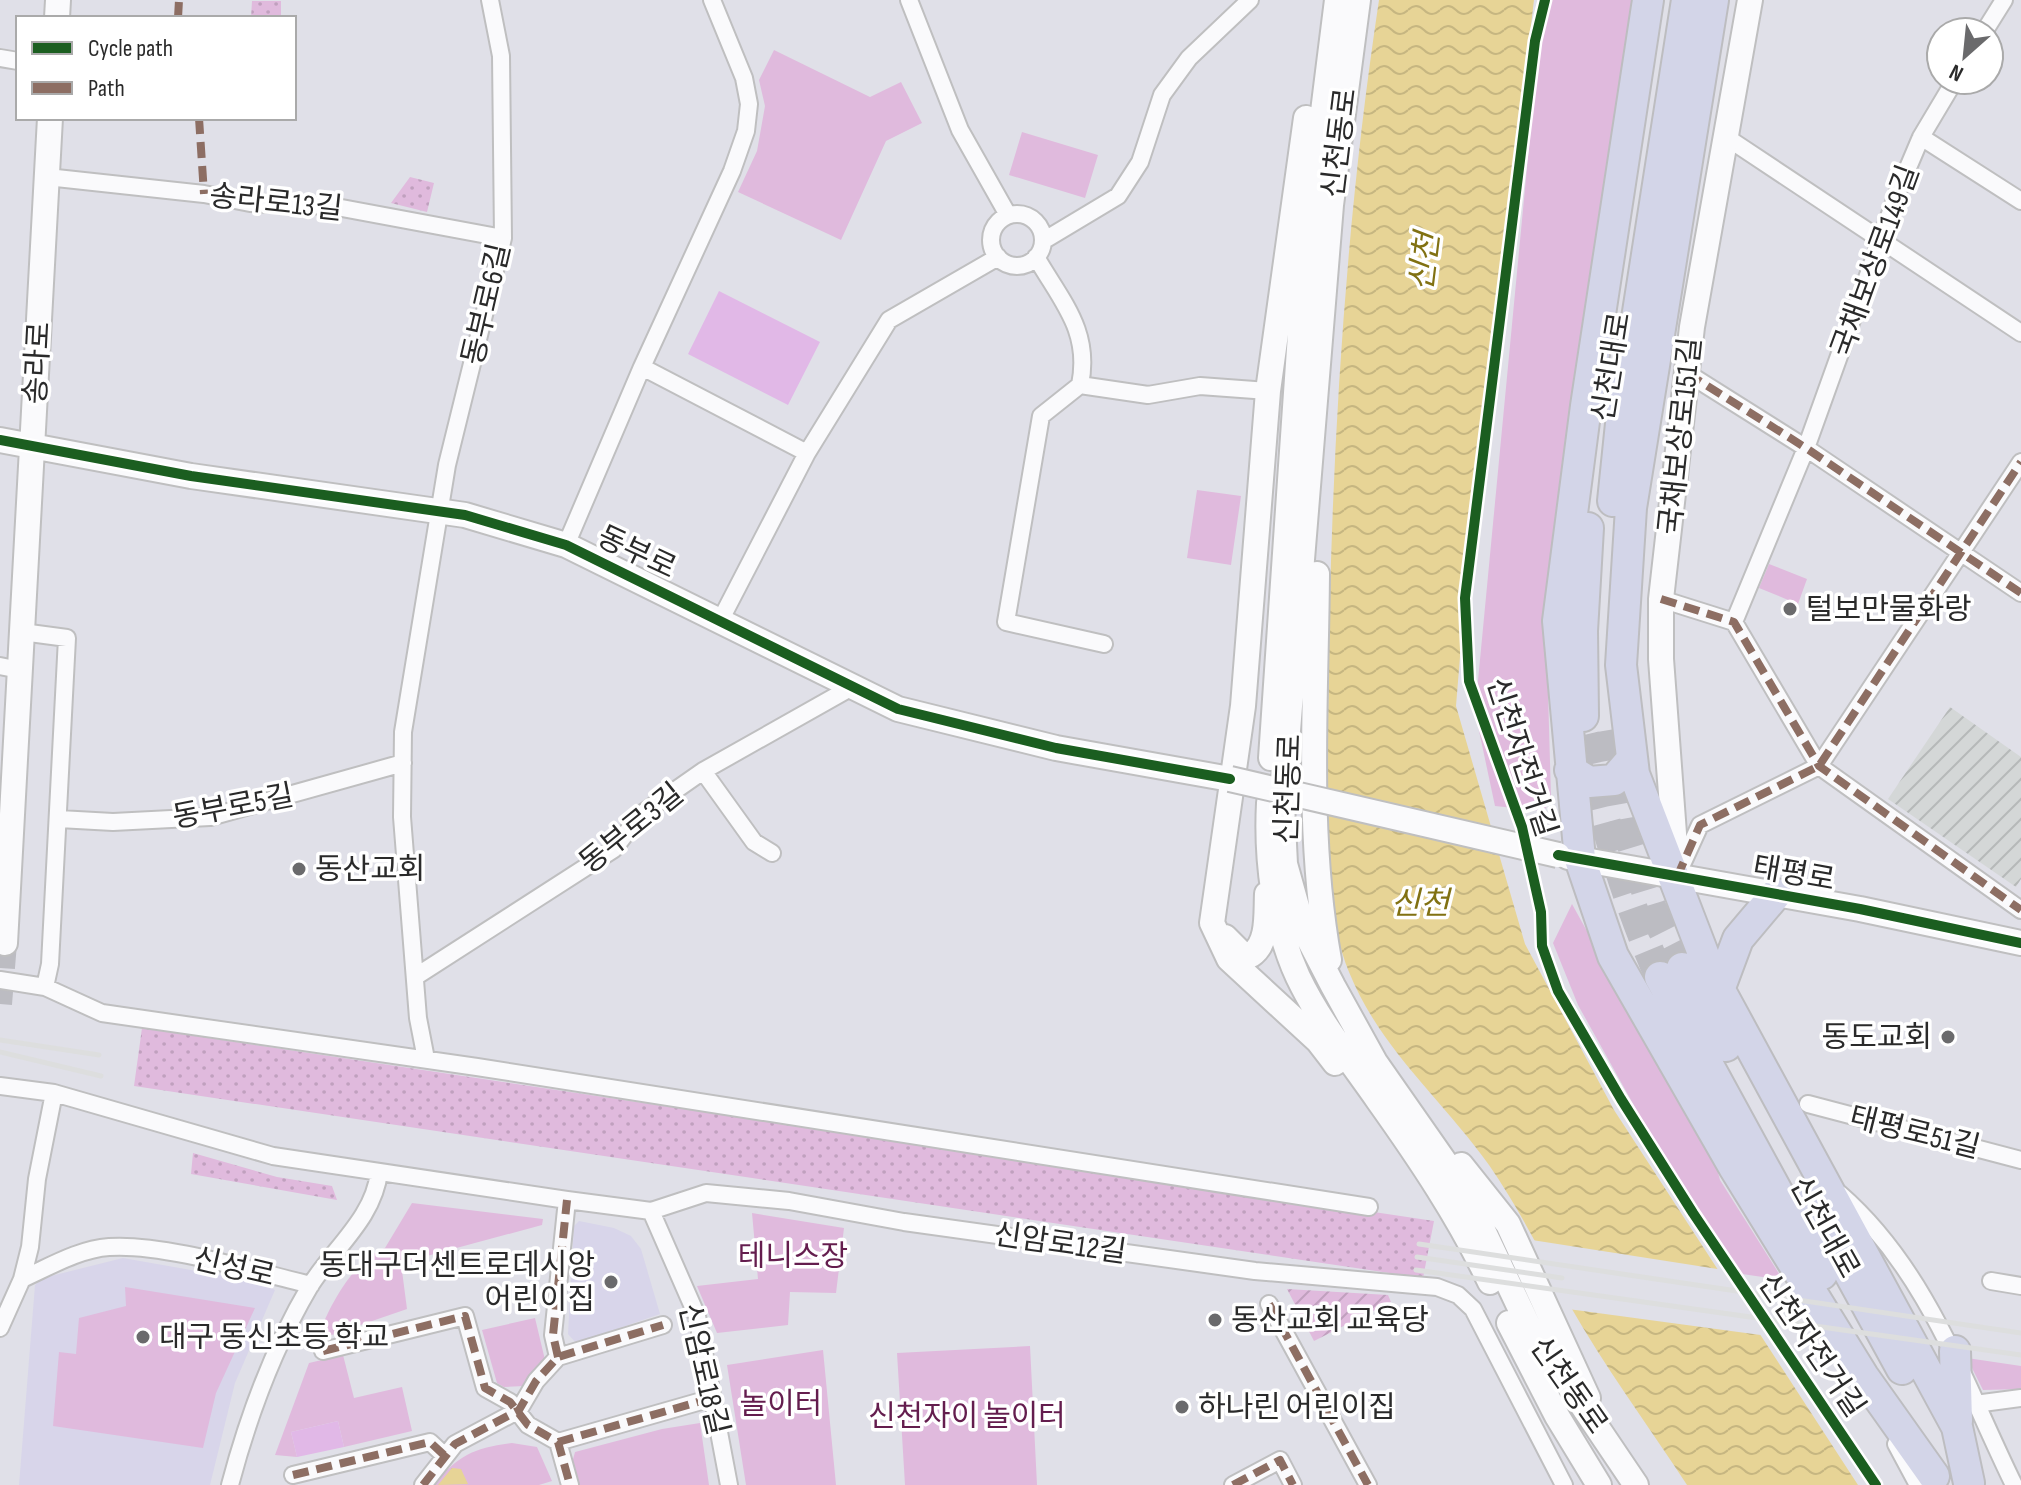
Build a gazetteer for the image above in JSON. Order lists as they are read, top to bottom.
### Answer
{
  "streets": {
    "highway": ["신천대로"],
    "main road": [
      "신천동로",
      "송라로",
      "국채보상로151길",
      "동부로",
      "태평로"
    ],
    "street": [
      "송라로13길",
      "국채보상로149길",
      "동부로6길",
      "동부로5길",
      "동부로3길",
      "태평로51길",
      "신암로12길",
      "신성로",
      "신암로18길"
    ],
    "cycle path": ["신천자전거길"]
  },
  "crossings": [
    ["신천동로", "동부로"],
    ["송라로13길", "동부로6길"],
    ["송라로13길", "송라로"],
    ["동부로6길", "동부로"],
    ["동부로6길", "동부로5길"],
    ["동부로6길", "동부로3길"],
    ["송라로", "동부로"],
    ["국채보상로151길", "태평로"],
    ["동부로", "동부로3길"],
    ["동부로", "태평로"],
    ["신암로12길", "신성로"],
    ["신암로12길", "신암로18길"]
  ],
  "water": ["신천"],
  "parks": ["테니스장", "놀이터", "신천자이 놀이터"],
  "places": [
    "털보만물화랑",
    "동산교회",
    "동도교회",
    "동대구더센트로데시앙 어린이집",
    "동산교회 교육당",
    "대구 동신초등 학교",
    "하나린 어린이집"
  ],
  "legend": ["Cycle path", "Path"],
  "north": "bottom left"
}
